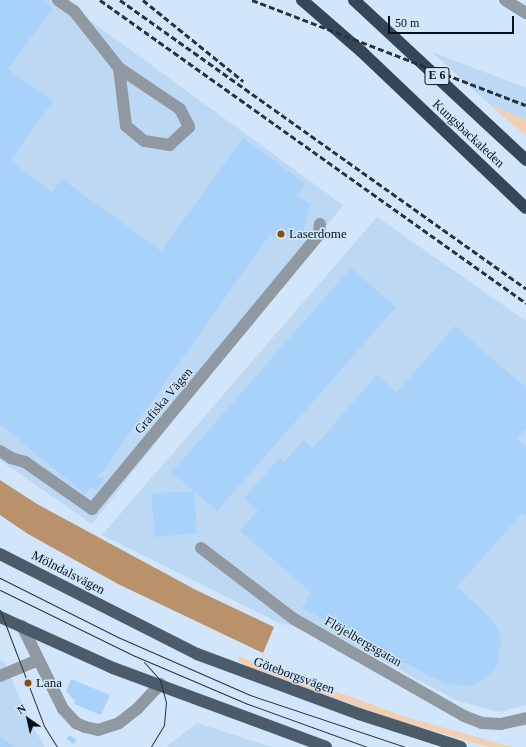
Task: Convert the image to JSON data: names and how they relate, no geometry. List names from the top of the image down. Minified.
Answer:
{"streets":{"highway":["E 6","Kungsbackaleden"],"main road":["Mölndalsvägen","Göteborgsvägen"],"street":["Grafiska Vägen","Flöjelbergsgatan"]},"crossings":[["Mölndalsvägen","Göteborgsvägen"]],"places":["Laserdome","Lana"],"scale_bar":"50 m","north":"top left"}
